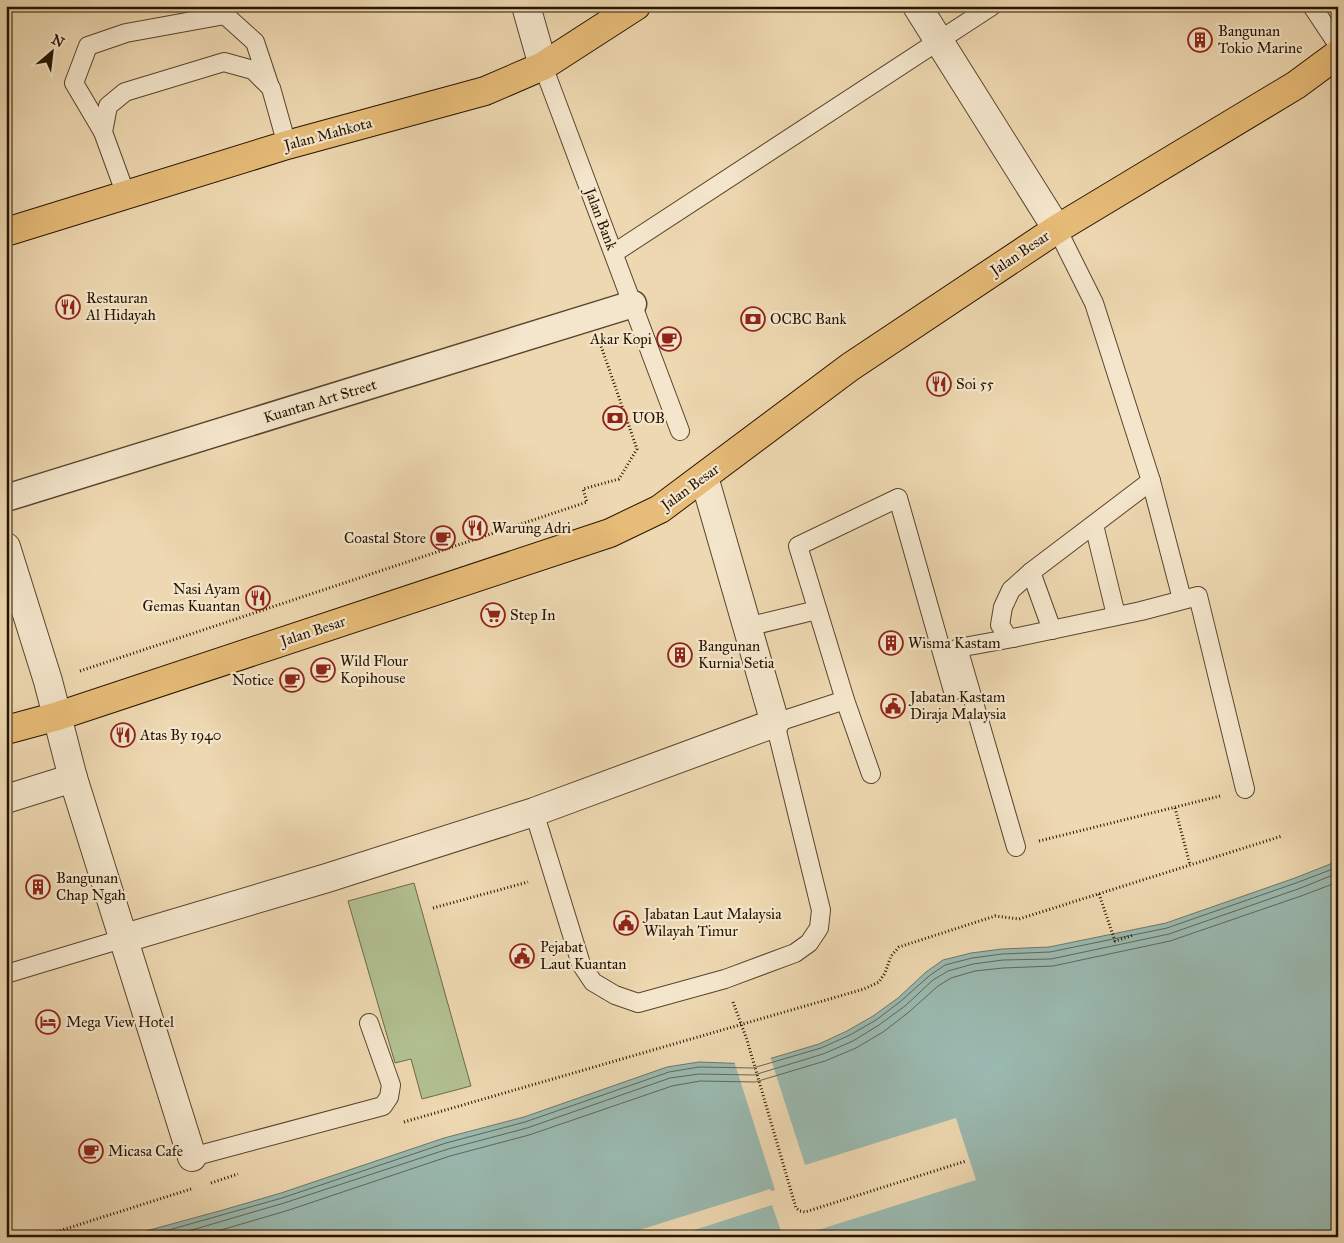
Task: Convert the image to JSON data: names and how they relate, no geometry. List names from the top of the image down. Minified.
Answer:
{"streets":{"highway":["Jalan Mahkota","Jalan Besar"],"street":["Jalan Bank","Kuantan Art Street"]},"crossings":[["Jalan Mahkota","Jalan Bank"],["Jalan Bank","Kuantan Art Street"]],"places":{"building":["Bangunan Tokio Marine","Wisma Kastam","Bangunan Kurnia Setia","Bangunan Chap Ngah"],"restaurant":["Restauran Al Hidayah","Soi 55","Warung Adri","Nasi Ayam Gemas Kuantan","Atas By 1940"],"bank":["OCBC Bank","UOB"],"cafe":["Akar Kopi","Coastal Store","Wild Flour Kopihouse","Notice","Micasa Cafe"],"supermarket":["Step In"],"public building":["Jabatan Kastam Diraja Malaysia","Jabatan Laut Malaysia Wilayah Timur","Pejabat Laut Kuantan"],"hotel":["Mega View Hotel"]},"north":"top right"}
